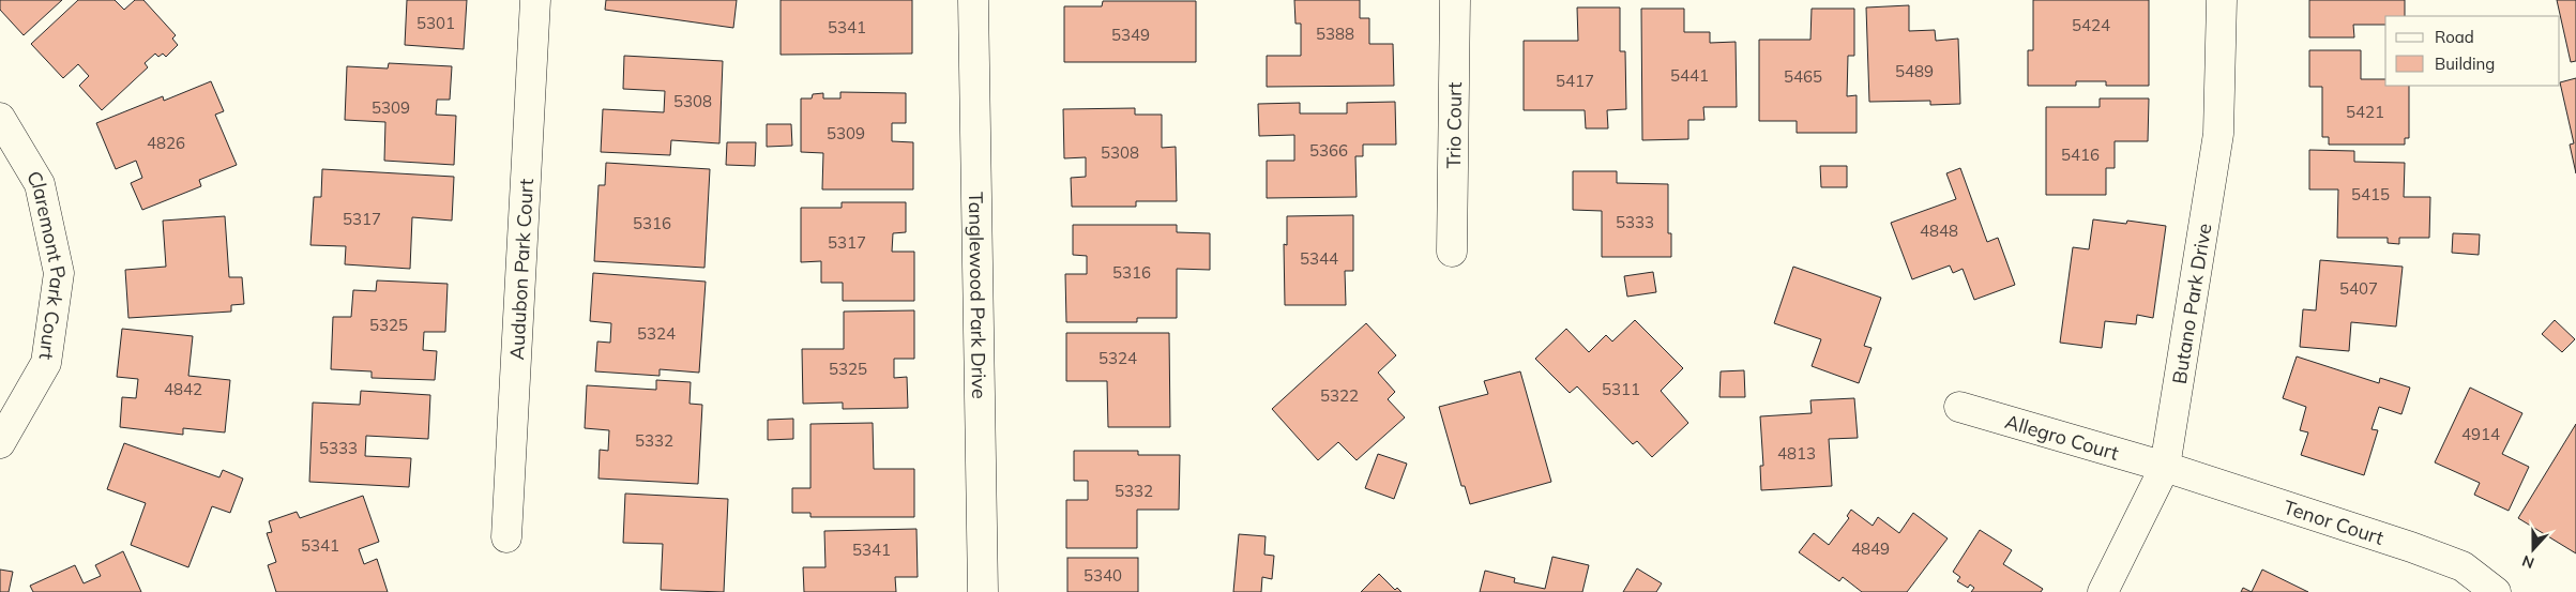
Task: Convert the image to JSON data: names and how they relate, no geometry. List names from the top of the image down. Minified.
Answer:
{"streets":{"street":["Trio Court","Claremont Park Court","Audubon Park Court","Tanglewood Park Drive","Butano Park Drive","Allegro Court","Tenor Court"]},"crossings":[["Butano Park Drive","Allegro Court"],["Butano Park Drive","Tenor Court"],["Allegro Court","Tenor Court"]],"house_numbers":["5301","5424","5341","5388","5349","5489","5441","5465","5417","5308","5309","5421","5309","4826","5366","5308","5416","5415","5317","5333","5316","4848","5317","5344","5316","5407","5325","5324","5324","5325","4842","5311","5322","4914","5332","5333","4813","5332","5341","4849","5341","5340"],"legend":["Road","Building"],"north":"bottom"}
